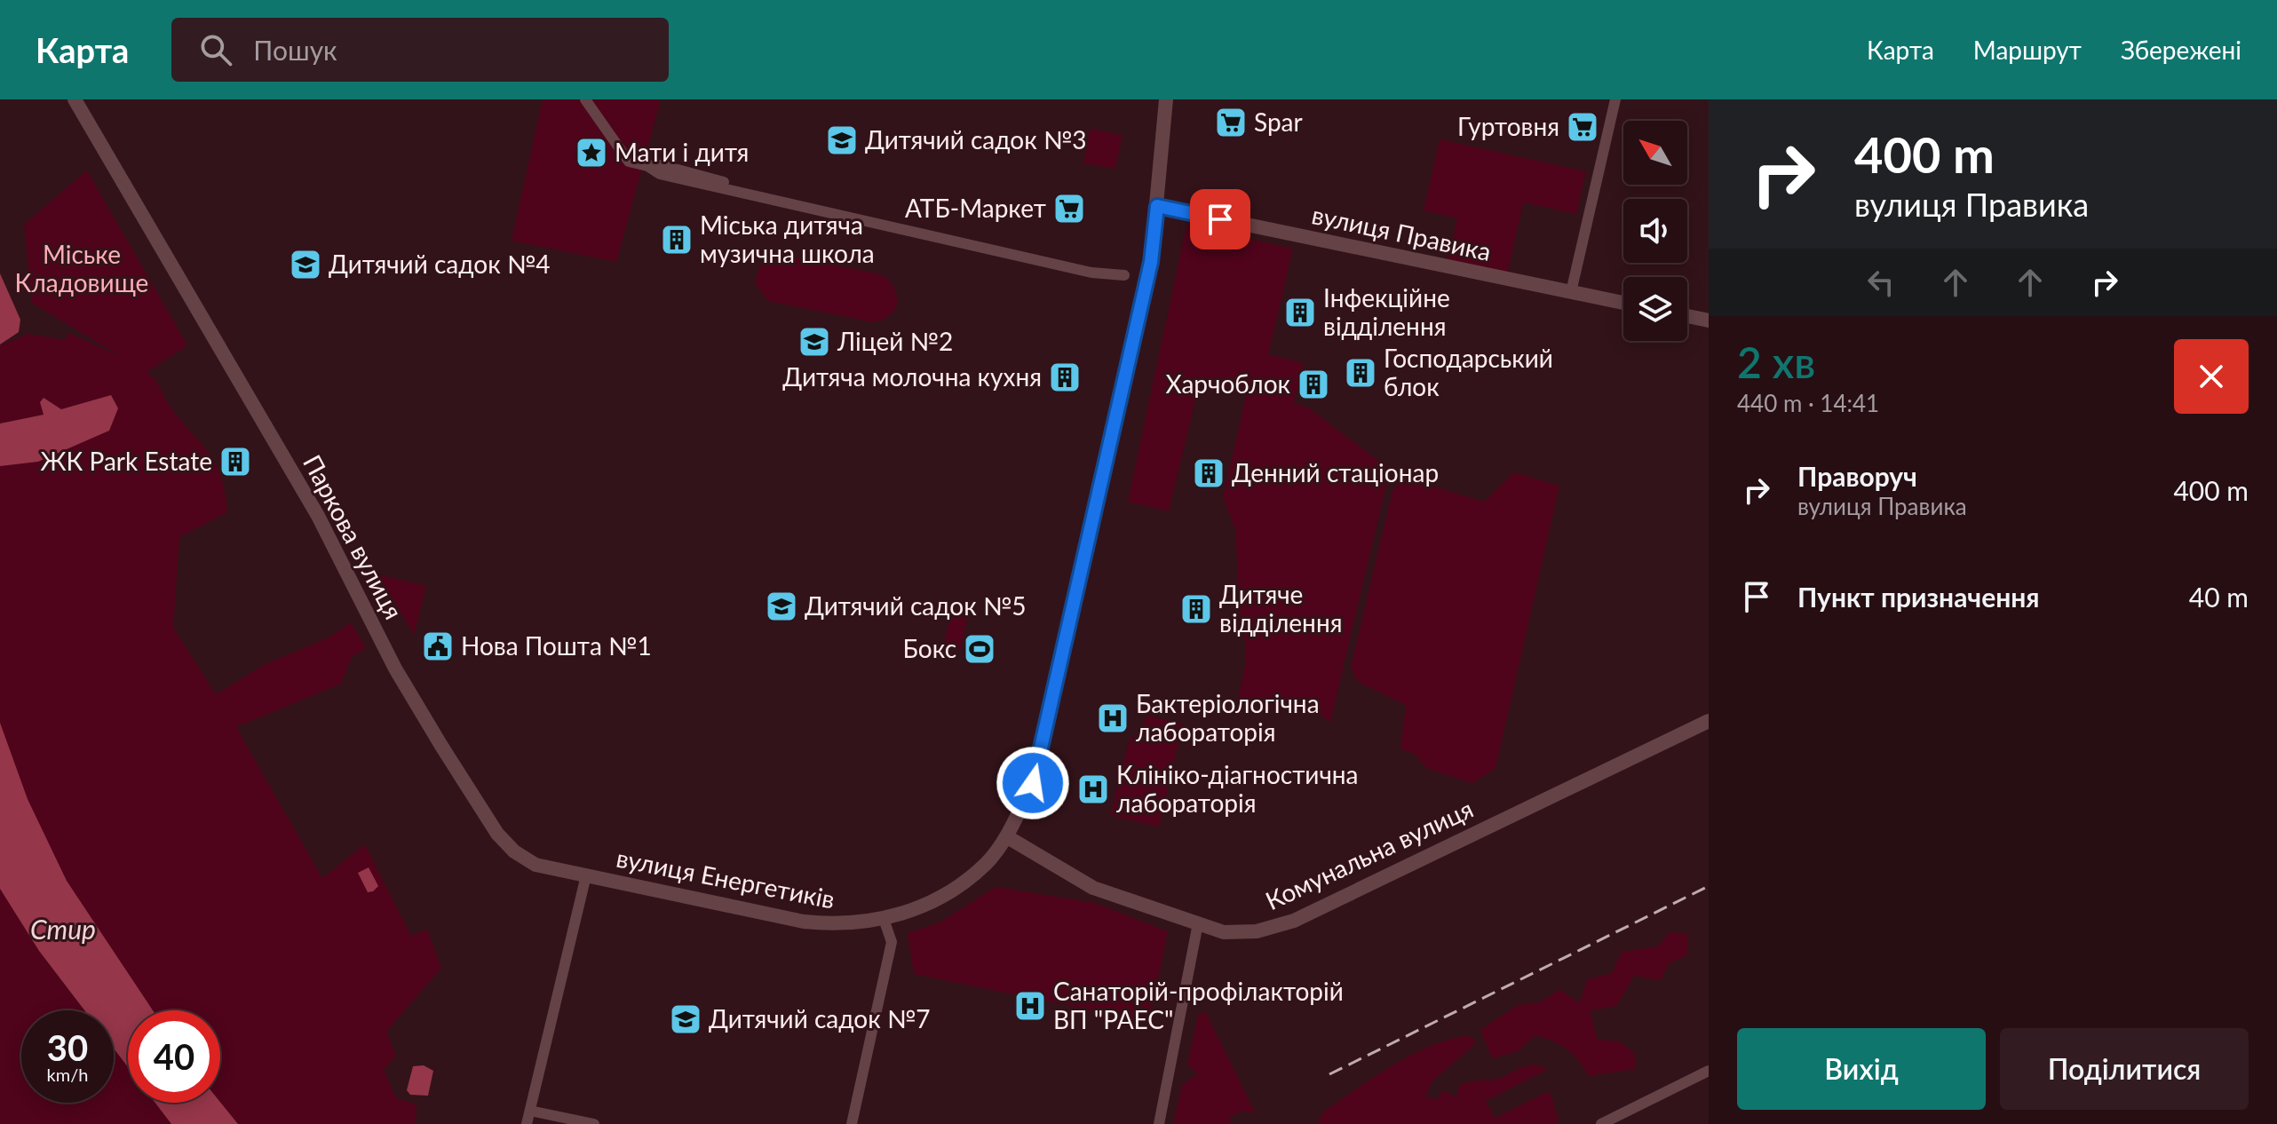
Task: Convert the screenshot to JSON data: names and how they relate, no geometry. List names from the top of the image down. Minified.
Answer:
{"streets":{"street":["вулиця Правика","Паркова вулиця","Комунальна вулиця","вулиця Енергетиків"]},"crossings":[["вулиця Правика","вулиця Енергетиків"],["Паркова вулиця","вулиця Енергетиків"],["Комунальна вулиця","вулиця Енергетиків"]],"water":["Стир"],"parks":["Міське Кладовище"],"places":{"supermarket":["Spar","Гуртовня","АТБ-Маркет"],"school or university":["Дитячий садок №3","Дитячий садок №4","Ліцей №2","Дитячий садок №5","Дитячий садок №7"],"place":["Мати і дитя"],"building":["Міська дитяча музична школа","Інфекційне відділення","Господарський блок","Дитяча молочна кухня","Харчоблок","ЖК Park Estate","Денний стаціонар","Дитяче відділення"],"public building":["Нова Пошта №1"],"sports":["Бокс"],"hospital":["Бактеріологічна лабораторія","Клініко-діагностична лабораторія","Санаторій-профілакторій ВП \"РАЕС\""]},"north":"top left","page":{"header":"Карта","search":"Пошук","nav":["Карта","Маршрут","Збережені"],"turn":["400 m","вулиця Правика"],"heading":["2 хв","440 m · 14:41"],"list":[{"name":"Праворуч","note":"вулиця Правика","value":"400 m"},{"name":"Пункт призначення","value":"40 m"}],"speed":"30 km/h","limit":"40","buttons":["Вихід","Поділитися"]}}
